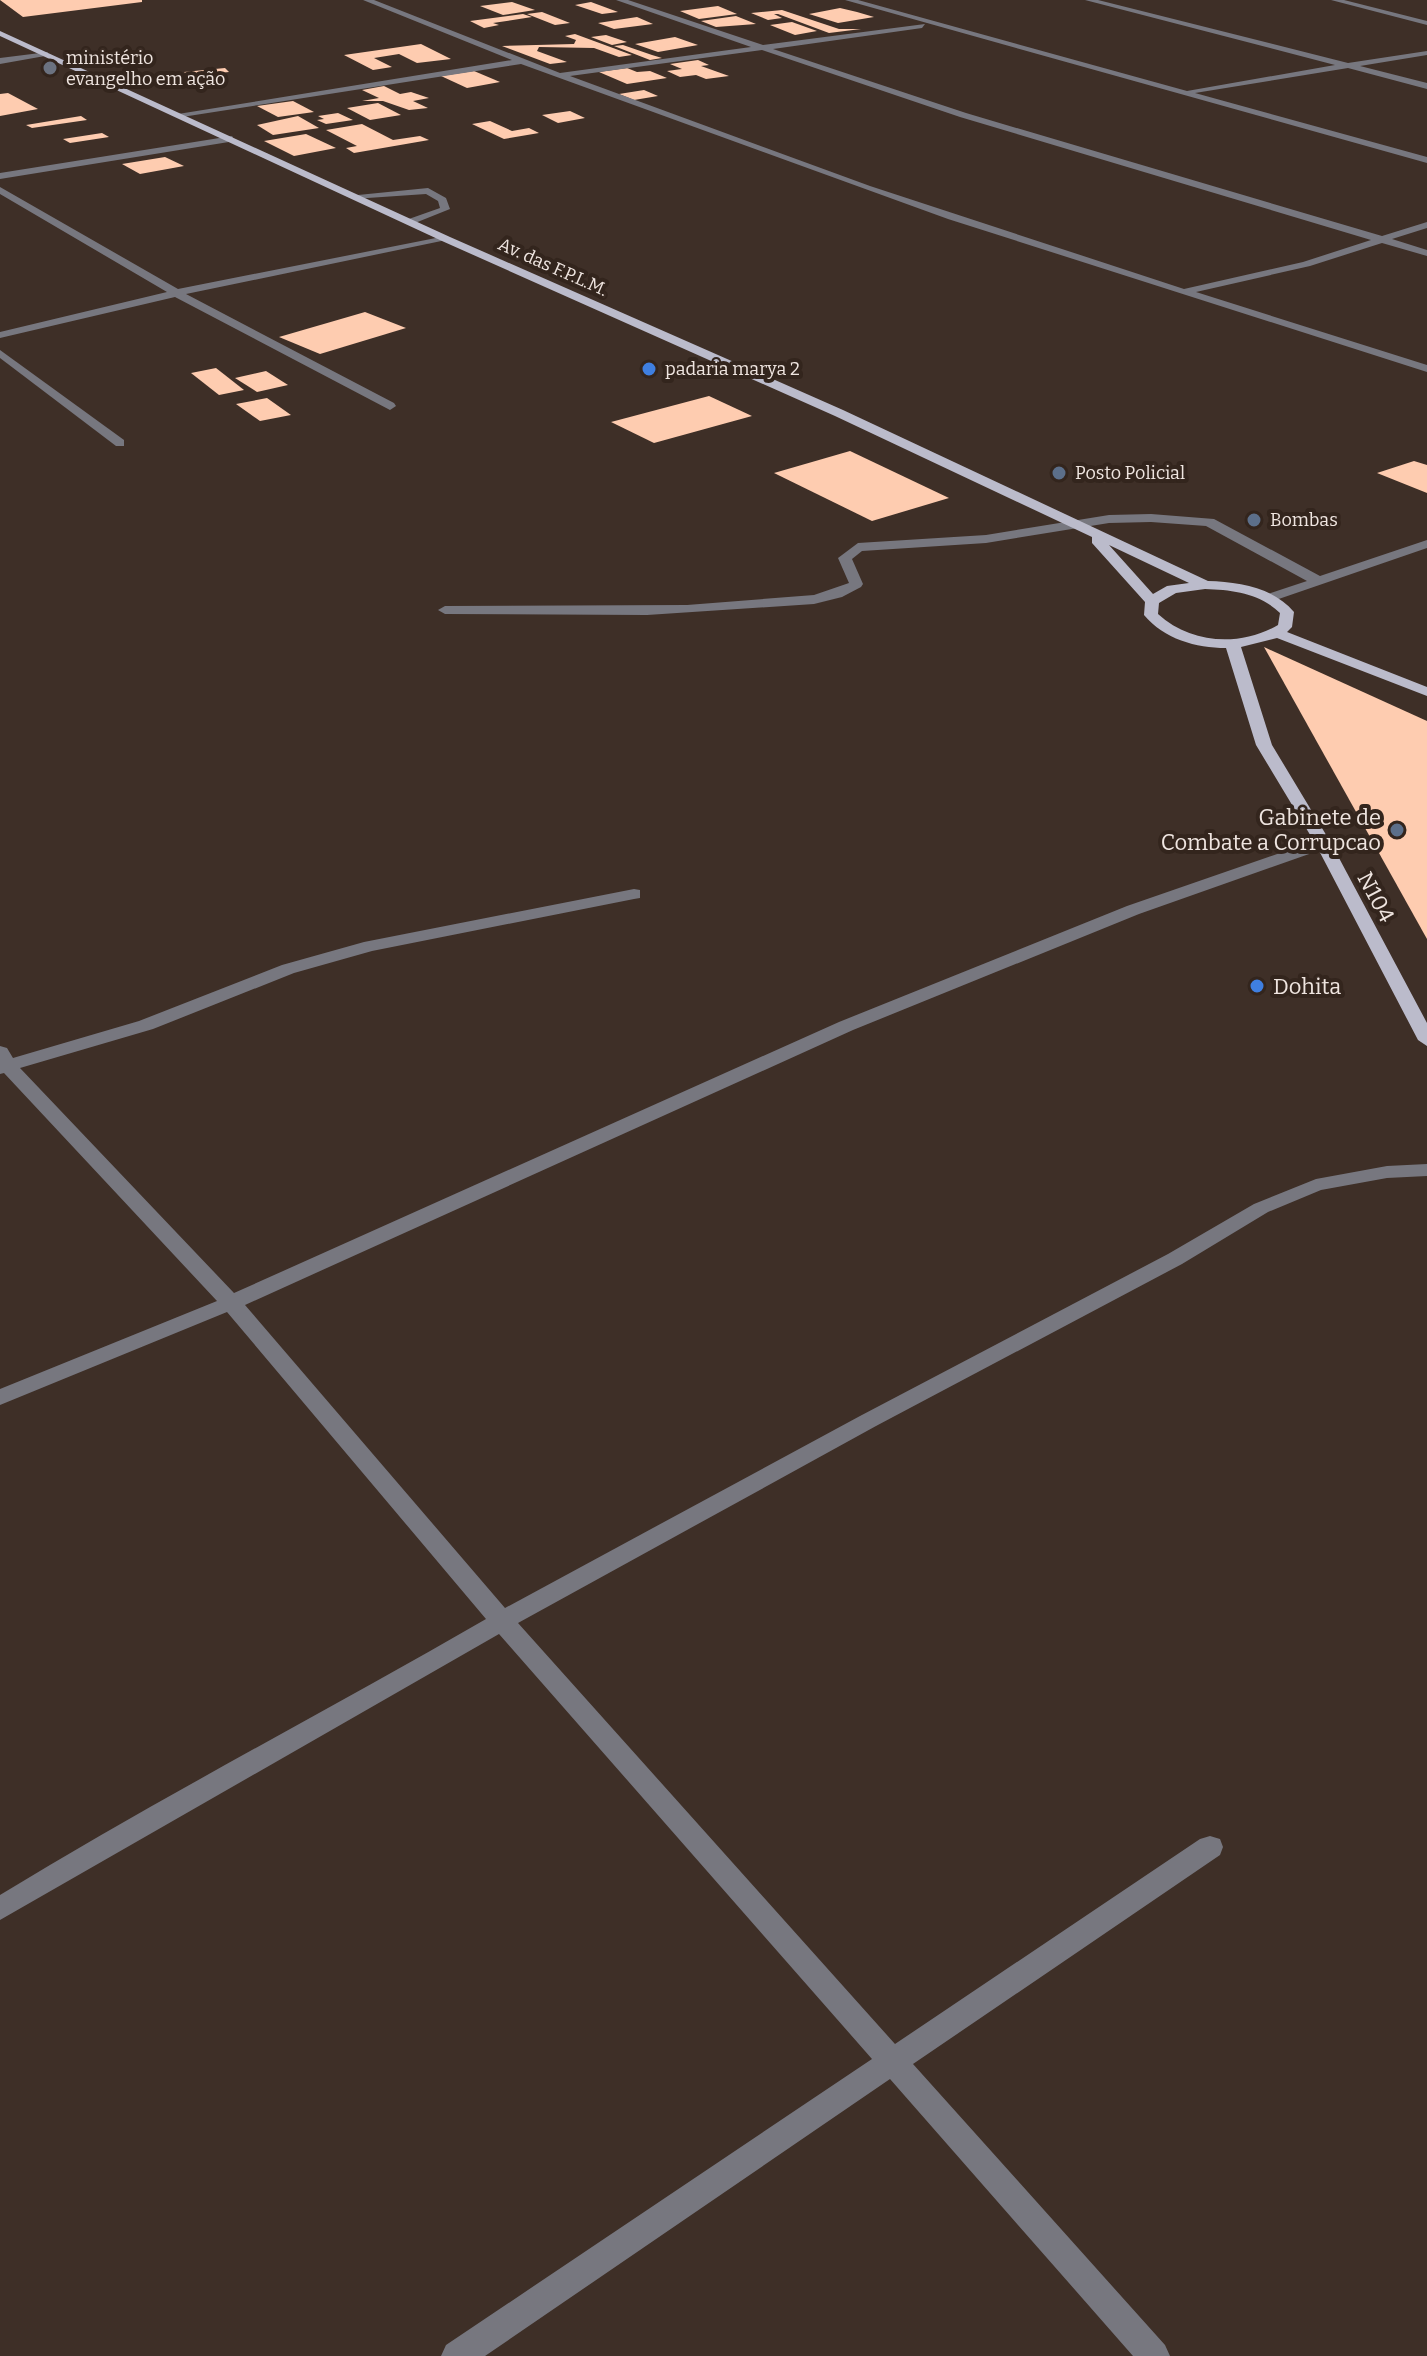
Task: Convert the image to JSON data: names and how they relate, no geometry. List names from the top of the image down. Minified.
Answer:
{"streets":{"main road":["Av. das F.P.L.M.","N104"]},"places":["ministério evangelho em ação","padaria marya 2","Posto Policial","Bombas","Gabinete de Combate a Corrupcao","Dohita"]}
